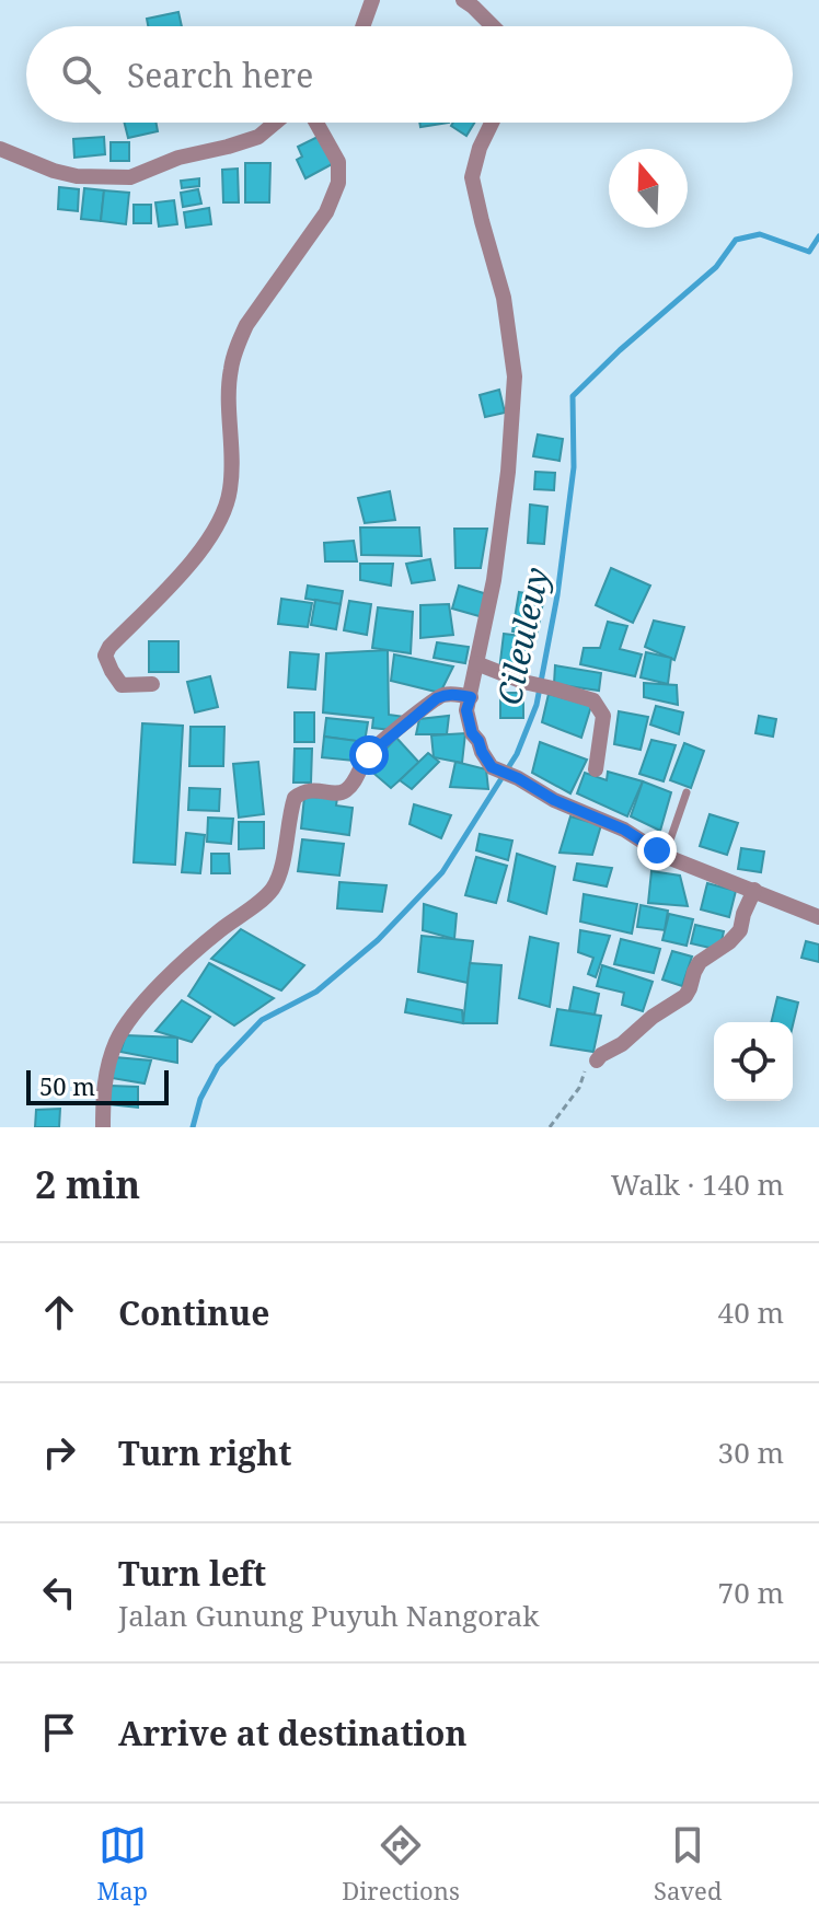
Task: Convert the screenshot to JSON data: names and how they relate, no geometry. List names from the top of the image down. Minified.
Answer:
{"water":["Cileuleuy"],"scale_bar":"50 m","north":"top","page":{"search":"Search here","scale":"50 m","heading":["2 min","Walk · 140 m"],"list":[["Continue","40 m"],["Turn right","30 m"],["Turn left","Jalan Gunung Puyuh Nangorak","70 m"],"Arrive at destination"],"nav":["Map","Directions","Saved"]}}
